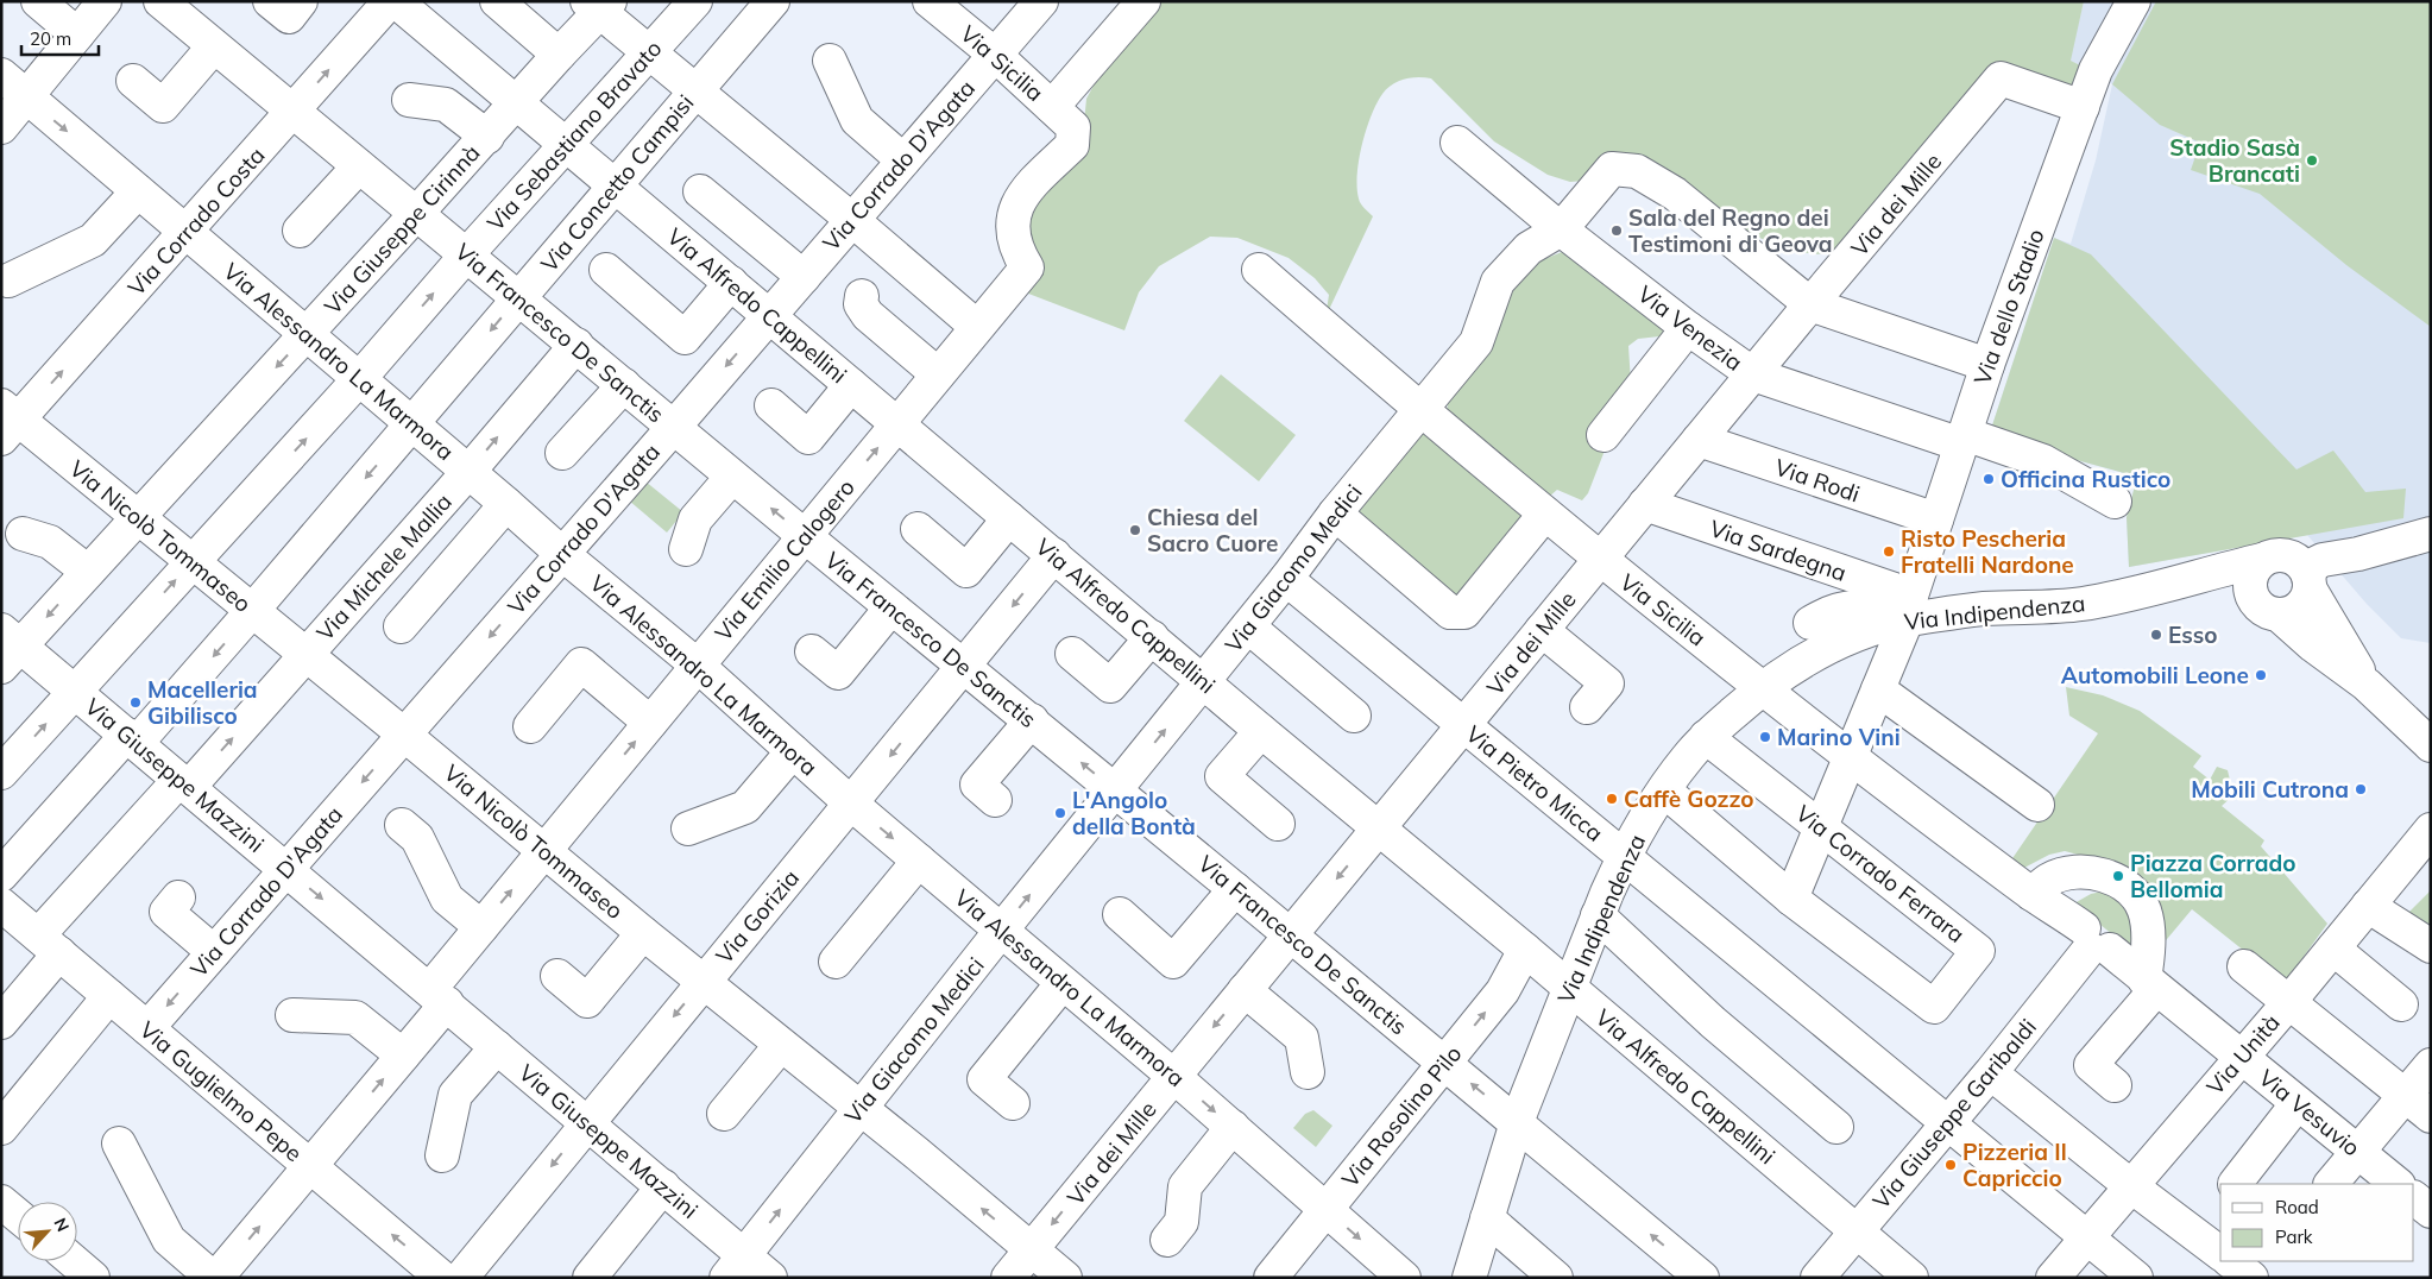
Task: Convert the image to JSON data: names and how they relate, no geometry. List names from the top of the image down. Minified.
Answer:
{"streets":{"street":["Via Sicilia","Via Sebastiano Bravato","Via Corrado D'Agata","Via Concetto Campisi","Via dei Mille","Via Corrado Costa","Via Giuseppe Cirinnà","Via Alfredo Cappellini","Via dello Stadio","Via Venezia","Via Francesco De Sanctis","Via Alessandro La Marmora","Via Rodi","Via Nicolò Tommaseo","Via Sardegna","Via Emilio Calogero","Via Michele Mallia","Via Giacomo Medici","Via Indipendenza","Via Giuseppe Mazzini","Via Pietro Micca","Via Corrado Ferrara","Via Gorizia","Via Unità","Via Guglielmo Pepe","Via Vesuvio","Via Giuseppe Garibaldi","Via Rosolino Pilo"]},"crossings":[["Via Sicilia","Via Corrado D'Agata"],["Via Sicilia","Via dei Mille"],["Via Sicilia","Via dello Stadio"],["Via Sicilia","Via Emilio Calogero"],["Via Sicilia","Via Giacomo Medici"],["Via Sicilia","Via Indipendenza"],["Via Sicilia","Via Vesuvio"],["Via Sicilia","Via Giuseppe Garibaldi"],["Via Sebastiano Bravato","Via Alfredo Cappellini"],["Via Sebastiano Bravato","Via Francesco De Sanctis"],["Via Sebastiano Bravato","Via Alessandro La Marmora"],["Via Sebastiano Bravato","Via Nicolò Tommaseo"],["Via Sebastiano Bravato","Via Giuseppe Mazzini"],["Via Corrado D'Agata","Via Alfredo Cappellini"],["Via Corrado D'Agata","Via Francesco De Sanctis"],["Via Corrado D'Agata","Via Alessandro La Marmora"],["Via Corrado D'Agata","Via Nicolò Tommaseo"],["Via Corrado D'Agata","Via Giuseppe Mazzini"],["Via Corrado D'Agata","Via Guglielmo Pepe"],["Via Concetto Campisi","Via Alfredo Cappellini"],["Via Concetto Campisi","Via Francesco De Sanctis"],["Via Concetto Campisi","Via Alessandro La Marmora"],["Via Concetto Campisi","Via Nicolò Tommaseo"],["Via Concetto Campisi","Via Giuseppe Mazzini"],["Via dei Mille","Via Alfredo Cappellini"],["Via dei Mille","Via dello Stadio"],["Via dei Mille","Via Venezia"],["Via dei Mille","Via Francesco De Sanctis"],["Via dei Mille","Via Alessandro La Marmora"],["Via dei Mille","Via Rodi"],["Via dei Mille","Via Nicolò Tommaseo"],["Via dei Mille","Via Sardegna"],["Via dei Mille","Via Giacomo Medici"],["Via dei Mille","Via Pietro Micca"],["Via Corrado Costa","Via Francesco De Sanctis"],["Via Corrado Costa","Via Alessandro La Marmora"],["Via Corrado Costa","Via Nicolò Tommaseo"],["Via Giuseppe Cirinnà","Via Alfredo Cappellini"],["Via Giuseppe Cirinnà","Via Francesco De Sanctis"],["Via Giuseppe Cirinnà","Via Alessandro La Marmora"],["Via Giuseppe Cirinnà","Via Nicolò Tommaseo"],["Via Giuseppe Cirinnà","Via Giuseppe Mazzini"],["Via Alfredo Cappellini","Via Emilio Calogero"],["Via Alfredo Cappellini","Via Giacomo Medici"],["Via Alfredo Cappellini","Via Indipendenza"],["Via Alfredo Cappellini","Via Gorizia"],["Via Alfredo Cappellini","Via Giuseppe Garibaldi"],["Via Alfredo Cappellini","Via Rosolino Pilo"],["Via dello Stadio","Via Venezia"],["Via dello Stadio","Via Rodi"],["Via dello Stadio","Via Sardegna"],["Via dello Stadio","Via Indipendenza"],["Via dello Stadio","Via Corrado Ferrara"],["Via Venezia","Via Giacomo Medici"],["Via Francesco De Sanctis","Via Emilio Calogero"],["Via Francesco De Sanctis","Via Michele Mallia"],["Via Francesco De Sanctis","Via Giacomo Medici"],["Via Francesco De Sanctis","Via Indipendenza"],["Via Francesco De Sanctis","Via Gorizia"],["Via Francesco De Sanctis","Via Rosolino Pilo"],["Via Alessandro La Marmora","Via Emilio Calogero"],["Via Alessandro La Marmora","Via Michele Mallia"],["Via Alessandro La Marmora","Via Giacomo Medici"],["Via Alessandro La Marmora","Via Gorizia"],["Via Alessandro La Marmora","Via Rosolino Pilo"],["Via Nicolò Tommaseo","Via Emilio Calogero"],["Via Nicolò Tommaseo","Via Michele Mallia"],["Via Nicolò Tommaseo","Via Giacomo Medici"],["Via Nicolò Tommaseo","Via Gorizia"],["Via Sardegna","Via Indipendenza"],["Via Emilio Calogero","Via Giuseppe Mazzini"],["Via Emilio Calogero","Via Guglielmo Pepe"],["Via Michele Mallia","Via Giuseppe Mazzini"],["Via Michele Mallia","Via Guglielmo Pepe"],["Via Giacomo Medici","Via Giuseppe Mazzini"],["Via Giacomo Medici","Via Pietro Micca"],["Via Indipendenza","Via Pietro Micca"],["Via Indipendenza","Via Corrado Ferrara"],["Via Giuseppe Mazzini","Via Gorizia"],["Via Pietro Micca","Via Unità"],["Via Pietro Micca","Via Giuseppe Garibaldi"],["Via Unità","Via Vesuvio"],["Via Vesuvio","Via Giuseppe Garibaldi"]],"places":["Stadio Sasà Brancati","Sala del Regno dei Testimoni di Geova","Officina Rustico","Chiesa del Sacro Cuore","Risto Pescheria Fratelli Nardone","Esso","Automobili Leone","Macelleria Gibilisco","Marino Vini","Mobili Cutrona","Caffè Gozzo","L'Angolo della Bontà","Piazza Corrado Bellomia","Pizzeria Il Capriccio"],"legend":["Road","Park"],"scale_bar":"20 m","north":"top right"}
